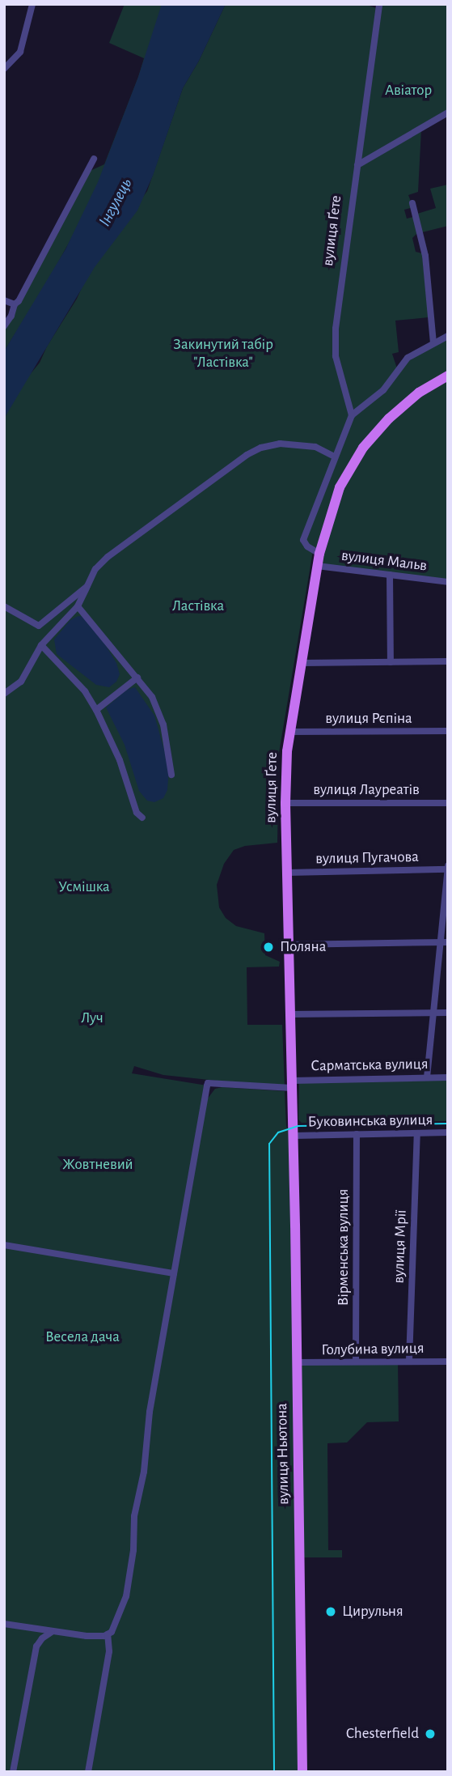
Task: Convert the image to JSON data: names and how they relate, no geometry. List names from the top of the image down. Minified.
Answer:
{"streets":{"main road":["вулиця Ґете","вулиця Ньютона"],"street":["вулиця Мальв","вулиця Рєпіна","вулиця Лауреатів","вулиця Пугачова","Сарматська вулиця","Буковинська вулиця","вулиця Мрії","Вірменська вулиця","Голубина вулиця"]},"crossings":[["вулиця Ґете","вулиця Мальв"],["вулиця Ґете","вулиця Рєпіна"],["вулиця Ґете","вулиця Лауреатів"],["вулиця Ґете","вулиця Пугачова"],["вулиця Ґете","Сарматська вулиця"],["вулиця Ґете","Буковинська вулиця"],["вулиця Ґете","вулиця Ньютона"],["Буковинська вулиця","вулиця Мрії"],["Буковинська вулиця","Вірменська вулиця"],["Буковинська вулиця","вулиця Ньютона"],["вулиця Мрії","Голубина вулиця"],["Вірменська вулиця","Голубина вулиця"],["Голубина вулиця","вулиця Ньютона"]],"water":["Інгулець"],"parks":["Авіатор","Закинутий табір \"Ластівка\"","Ластівка","Усмішка","Луч","Жовтневий","Весела дача"],"places":["Поляна","Цирульня","Chesterfield"]}
